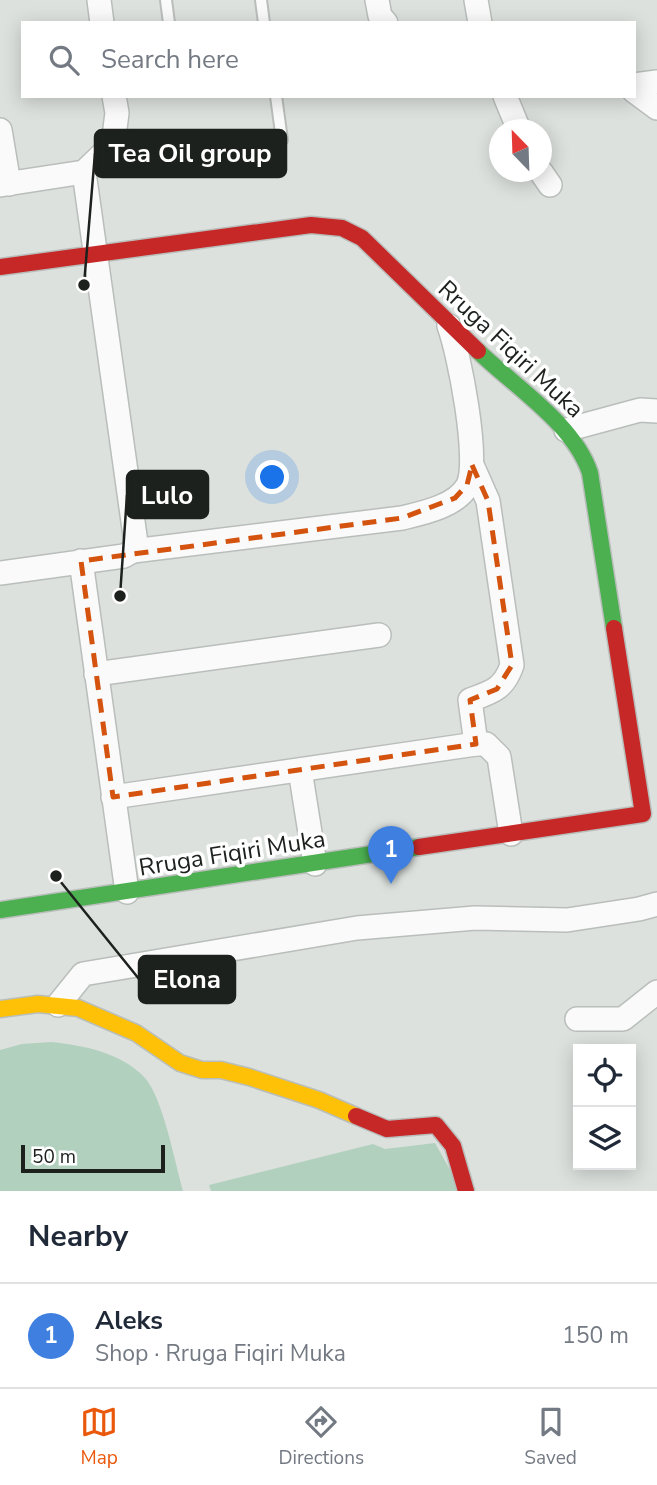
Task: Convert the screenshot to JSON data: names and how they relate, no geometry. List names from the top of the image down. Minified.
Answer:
{"streets":{"street":["Rruga Fiqiri Muka"]},"places":["Tea Oil group","Lulo","Elona"],"scale_bar":"50 m","north":"top left","page":{"search":"Search here","pins":"1","scale":"50 m","heading":"Nearby","list":[{"mark":"1","name":"Aleks","note":"Shop · Rruga Fiqiri Muka","value":"150 m"}],"nav":["Map","Directions","Saved"]}}
